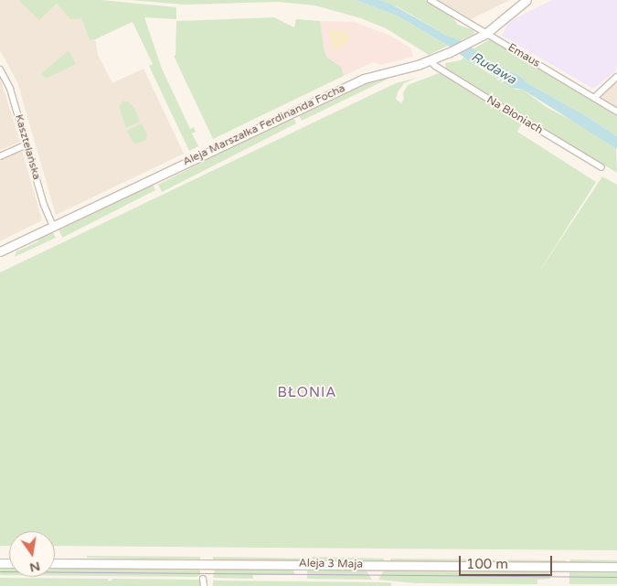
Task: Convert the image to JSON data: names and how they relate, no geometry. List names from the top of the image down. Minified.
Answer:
{"streets":{"street":["Emaus","Na Błoniach","Aleja Marszałka Ferdinanda Focha","Kasztelańska","Aleja 3 Maja"]},"crossings":[["Emaus","Aleja Marszałka Ferdinanda Focha"],["Na Błoniach","Aleja Marszałka Ferdinanda Focha"],["Aleja Marszałka Ferdinanda Focha","Kasztelańska"]],"districts":["BŁONIA"],"water":["Rudawa"],"scale_bar":"100 m","north":"bottom"}
